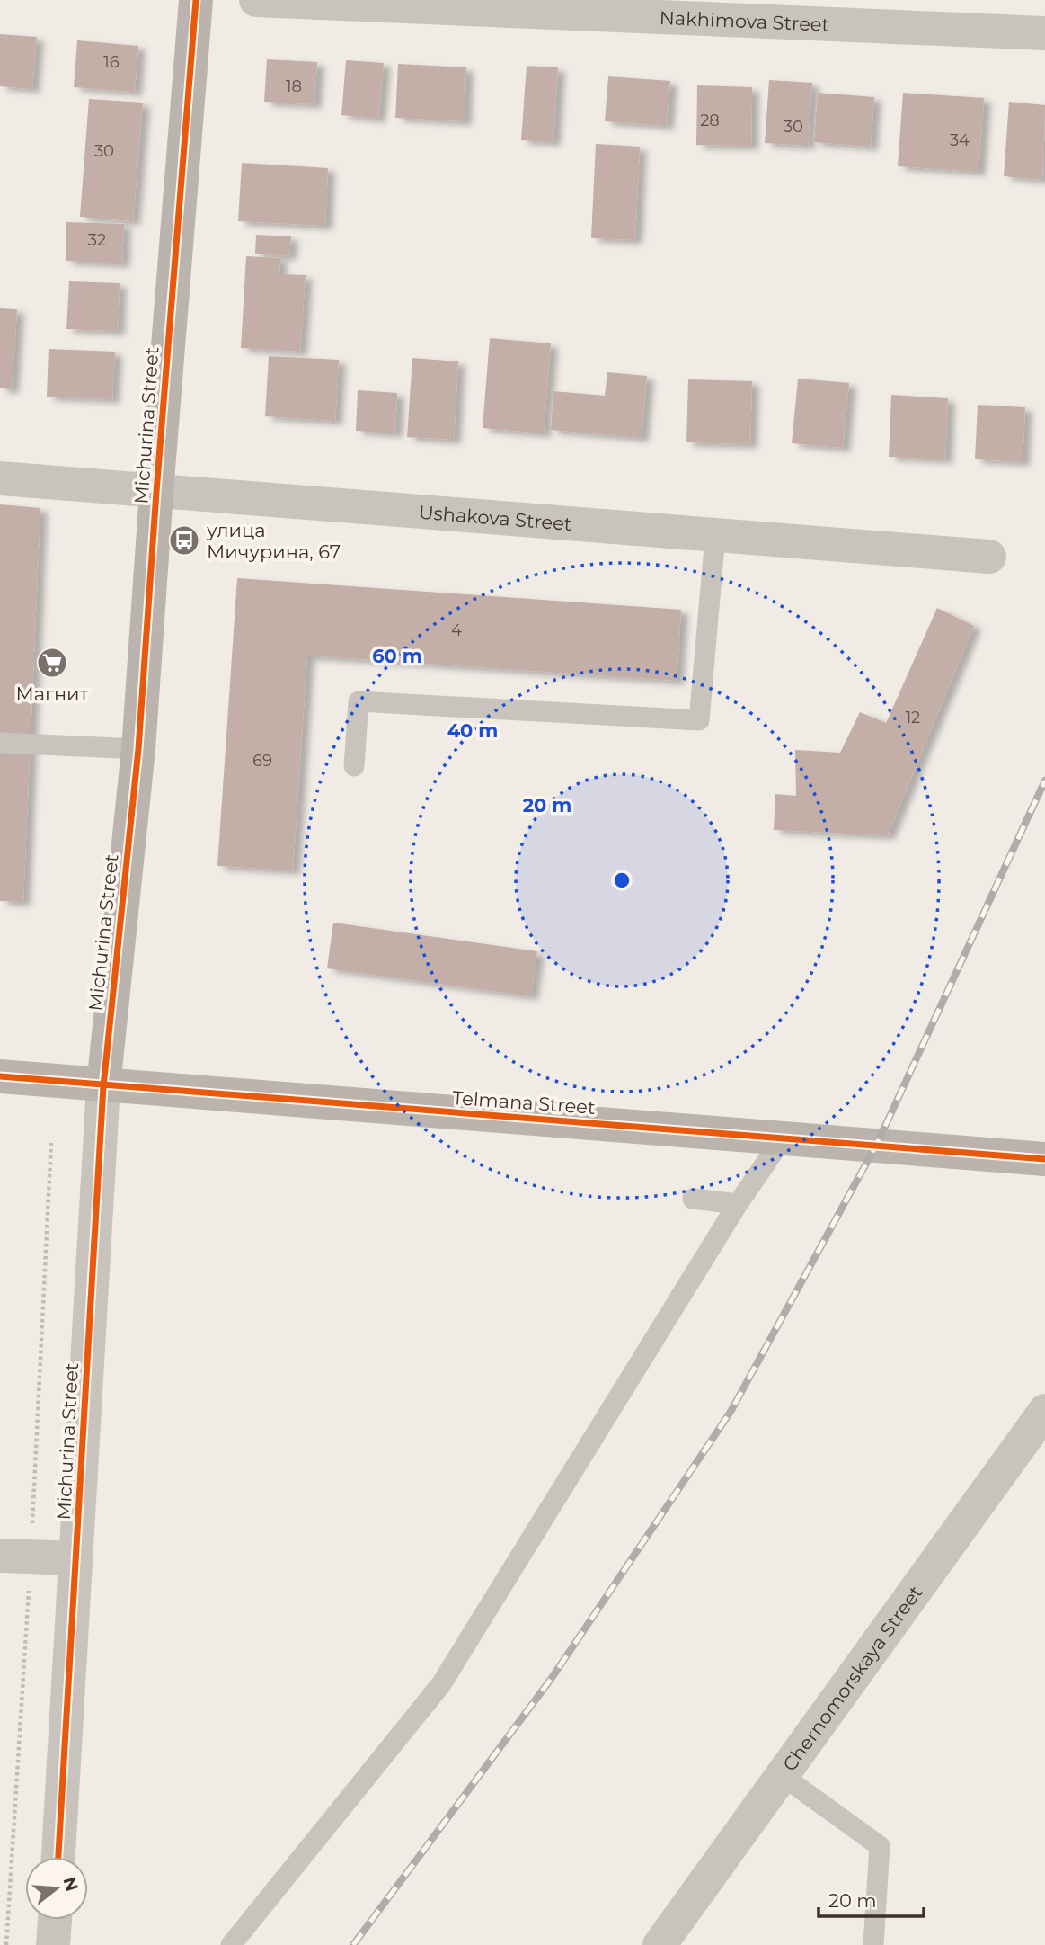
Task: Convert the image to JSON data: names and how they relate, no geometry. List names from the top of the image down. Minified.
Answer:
{"streets":{"street":["Nakhimova Street","Michurina Street","Ushakova Street","Telmana Street","Chernomorskaya Street"]},"crossings":[["Michurina Street","Ushakova Street"],["Michurina Street","Telmana Street"]],"places":{"bus stop":["улица Мичурина, 67"],"supermarket":["Магнит"]},"house_numbers":["16","18","28","30","34","30","32","4","12","69"],"scale_bar":"20 m","north":"right","rings":["60 m","40 m","20 m"]}
